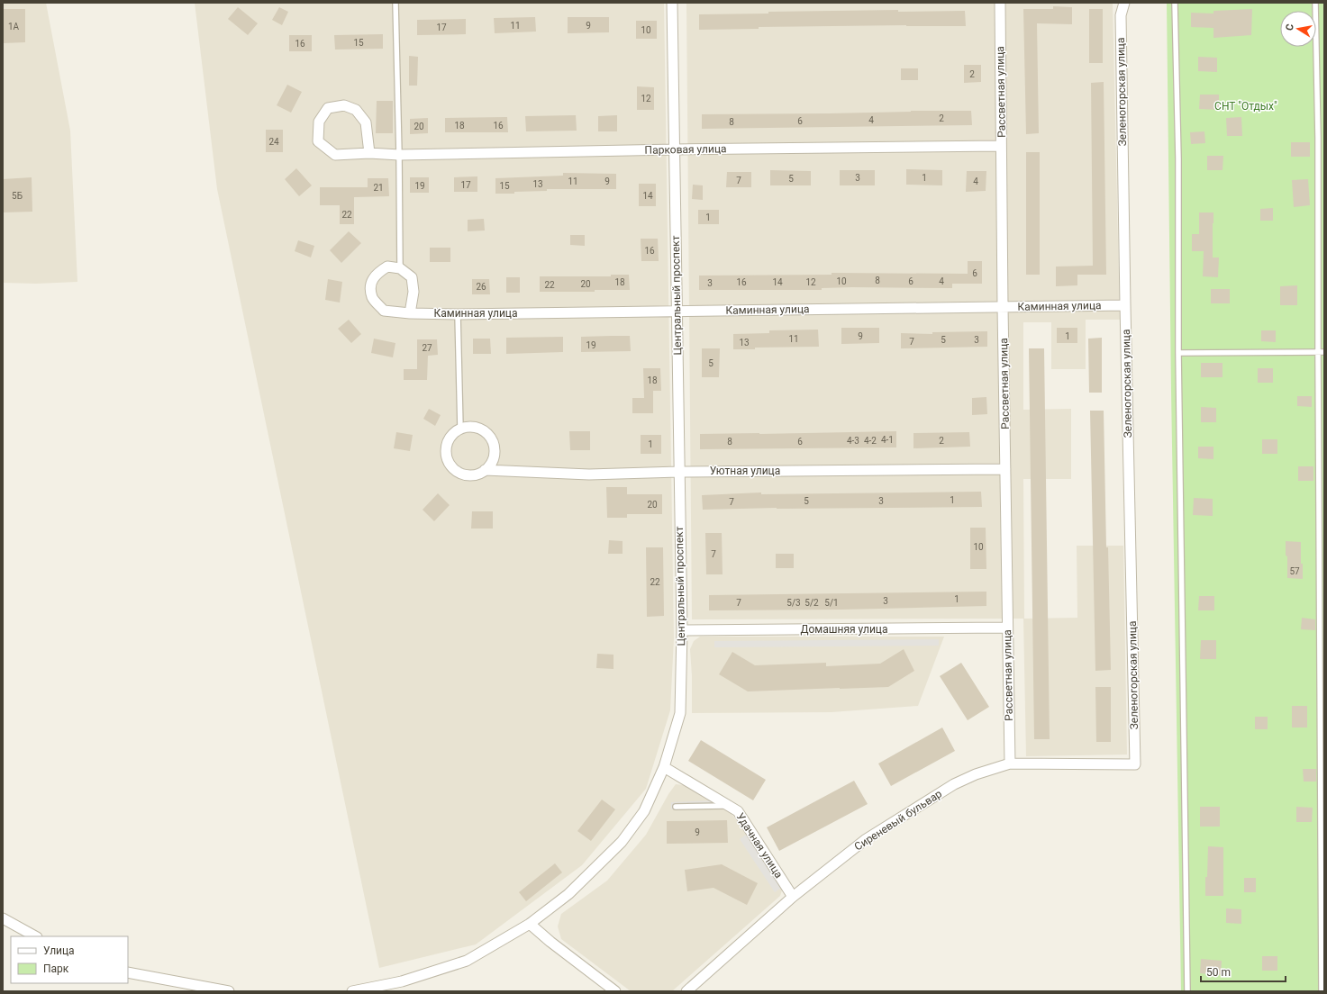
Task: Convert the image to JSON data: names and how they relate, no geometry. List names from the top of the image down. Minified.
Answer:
{"streets":{"street":["Рассветная улица","Зеленогорская улица","Парковая улица","Центральный проспект","Каминная улица","Уютная улица","Домашняя улица","Сиреневый бульвар","Удачная улица"]},"crossings":[["Рассветная улица","Парковая улица"],["Рассветная улица","Каминная улица"],["Рассветная улица","Уютная улица"],["Рассветная улица","Домашняя улица"],["Рассветная улица","Сиреневый бульвар"],["Зеленогорская улица","Каминная улица"],["Зеленогорская улица","Сиреневый бульвар"],["Парковая улица","Центральный проспект"],["Центральный проспект","Каминная улица"],["Центральный проспект","Уютная улица"],["Центральный проспект","Домашняя улица"],["Центральный проспект","Удачная улица"],["Сиреневый бульвар","Удачная улица"]],"parks":["СНТ \"Отдых\""],"house_numbers":["11","9","1А","17","10","15","16","2","12","2","4","6","8","18","16","20","24","3","1","5","7","11","9","4","13","17","19","15","21","5Б","14","22","1","16","6","8","10","6","4","18","16","14","12","3","20","22","26","9","1","11","5","3","7","13","19","27","5","18","4-1","4-3","4-2","2","8","6","1","1","5","3","7","20","10","7","57","22","1","3","7","5/3","5/2","5/1","9"],"legend":["Улица","Парк"],"scale_bar":"50 m","north":"left"}
